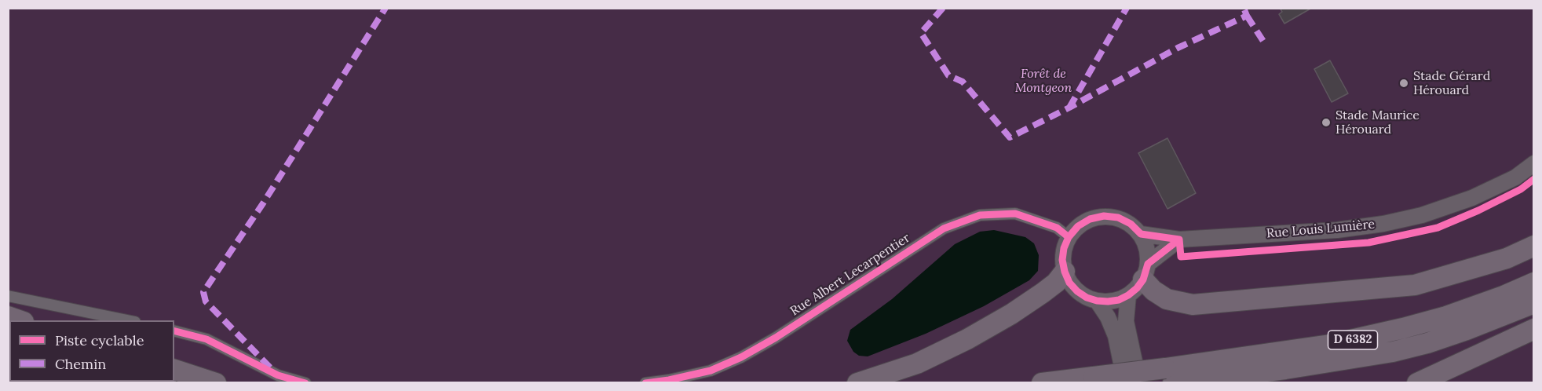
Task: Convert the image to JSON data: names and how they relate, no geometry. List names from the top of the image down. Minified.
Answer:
{"streets":{"highway":["D 6382"],"main road":["Rue Louis Lumière"],"street":["Rue Albert Lecarpentier"]},"crossings":[["Rue Louis Lumière","Rue Albert Lecarpentier"]],"parks":["Forêt de Montgeon"],"places":["Stade Gérard Hérouard","Stade Maurice Hérouard"],"legend":["Piste cyclable","Chemin"]}
